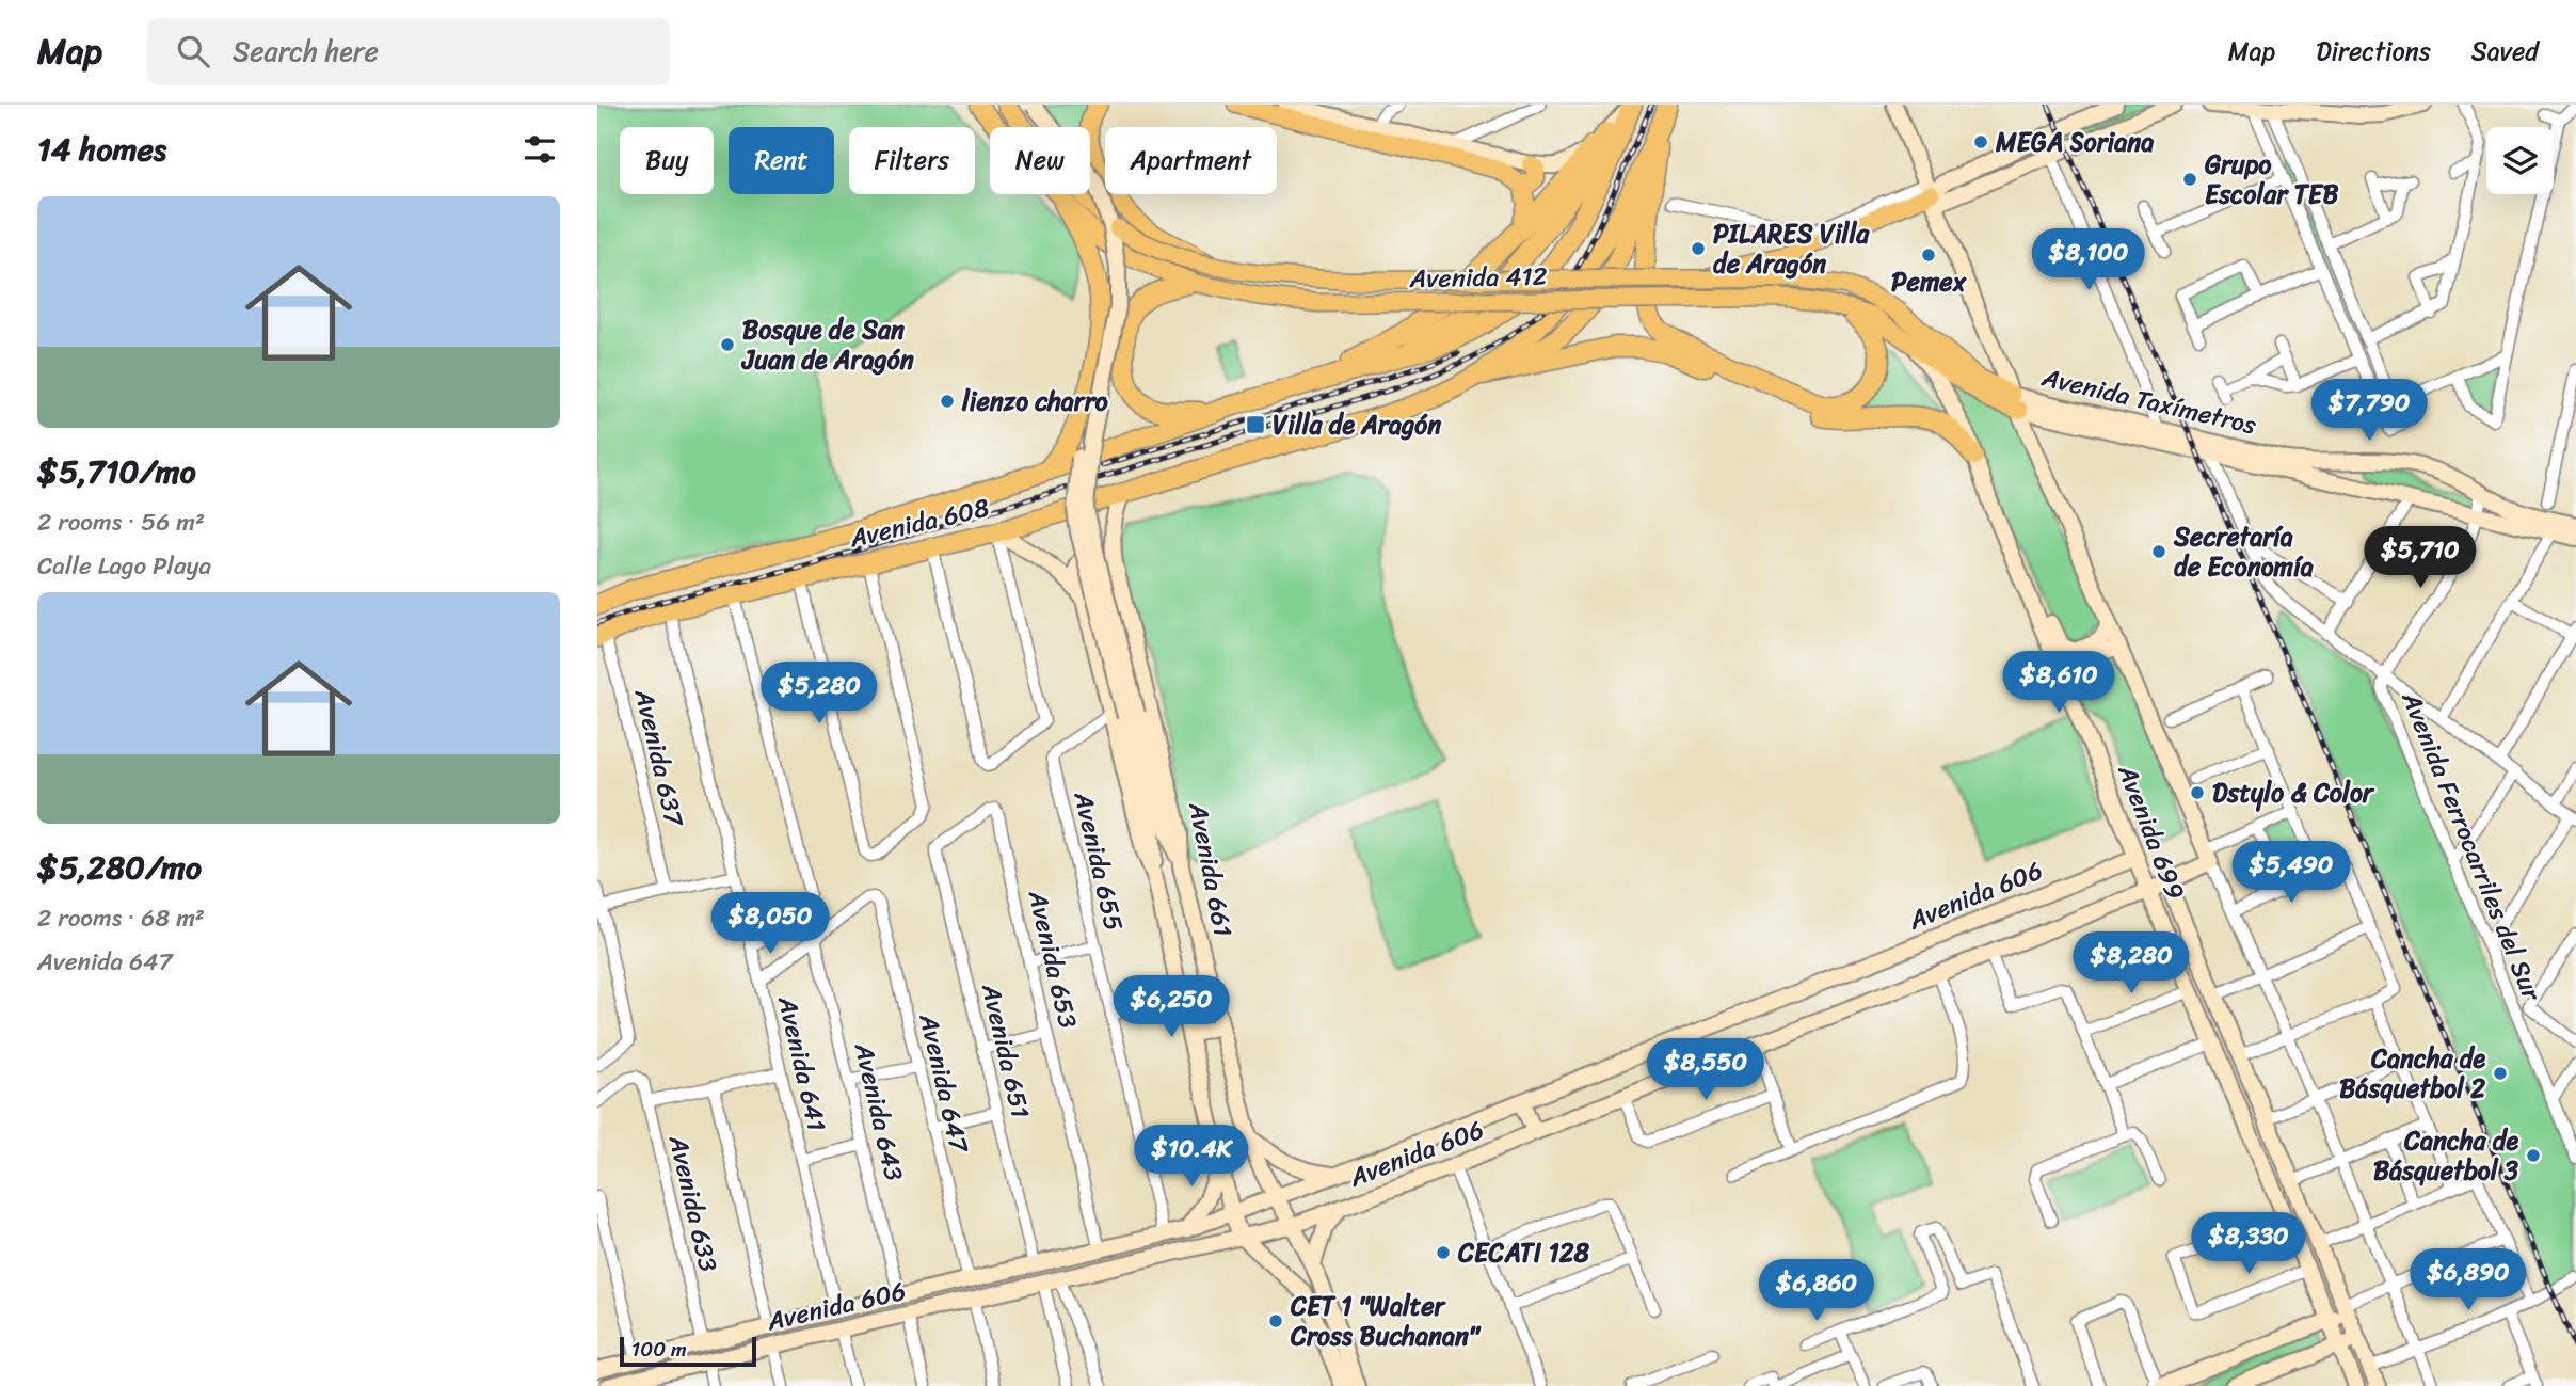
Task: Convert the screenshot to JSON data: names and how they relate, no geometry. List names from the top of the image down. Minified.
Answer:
{"streets":{"highway":["Avenida 608"],"main road":["Avenida 412"],"street":["Avenida Taxímetros","Avenida 637","Avenida 699","Avenida Ferrocarriles del Sur","Avenida 655","Avenida 661","Avenida 606","Avenida 653","Avenida 651","Avenida 641","Avenida 647","Avenida 643","Avenida 633"]},"crossings":[["Avenida 412","Avenida Taxímetros"],["Avenida 412","Avenida 699"],["Avenida 608","Avenida 637"],["Avenida 608","Avenida 661"],["Avenida 608","Avenida 641"],["Avenida 699","Avenida 606"],["Avenida 655","Avenida 606"],["Avenida 661","Avenida 606"],["Avenida 606","Avenida 653"],["Avenida 606","Avenida 651"],["Avenida 606","Avenida 641"],["Avenida 606","Avenida 647"],["Avenida 606","Avenida 643"],["Avenida 606","Avenida 633"],["Avenida 653","Avenida 651"],["Avenida 647","Avenida 643"]],"places":{"other":["MEGA Soriana","Grupo Escolar TEB","PILARES Villa de Aragón","Pemex","Bosque de San Juan de Aragón","lienzo charro","Secretaría de Economía","Dstylo & Color","Cancha de Básquetbol 2","Cancha de Básquetbol 3","CECATI 128","CET 1 \"Walter Cross Buchanan\""],"transit":["Villa de Aragón"]},"scale_bar":"100 m","page":{"header":"Map","search":"Search here","nav":["Map","Directions","Saved"],"heading":"14 homes","chip":["Buy","Rent","Filters","New","Apartment"],"list":[{"name":"$5,710/mo","note":"2 rooms · 56 m² · Calle Lago Playa"},{"name":"$5,280/mo","note":"2 rooms · 68 m² · Avenida 647"}],"price":["$8,100","$7,790","$5,710","$8,610","$5,280","$5,490","$8,050","$8,280","$6,250","$8,550","$10.4K","$8,330","$6,890","$6,860"],"scale":"100 m"}}
